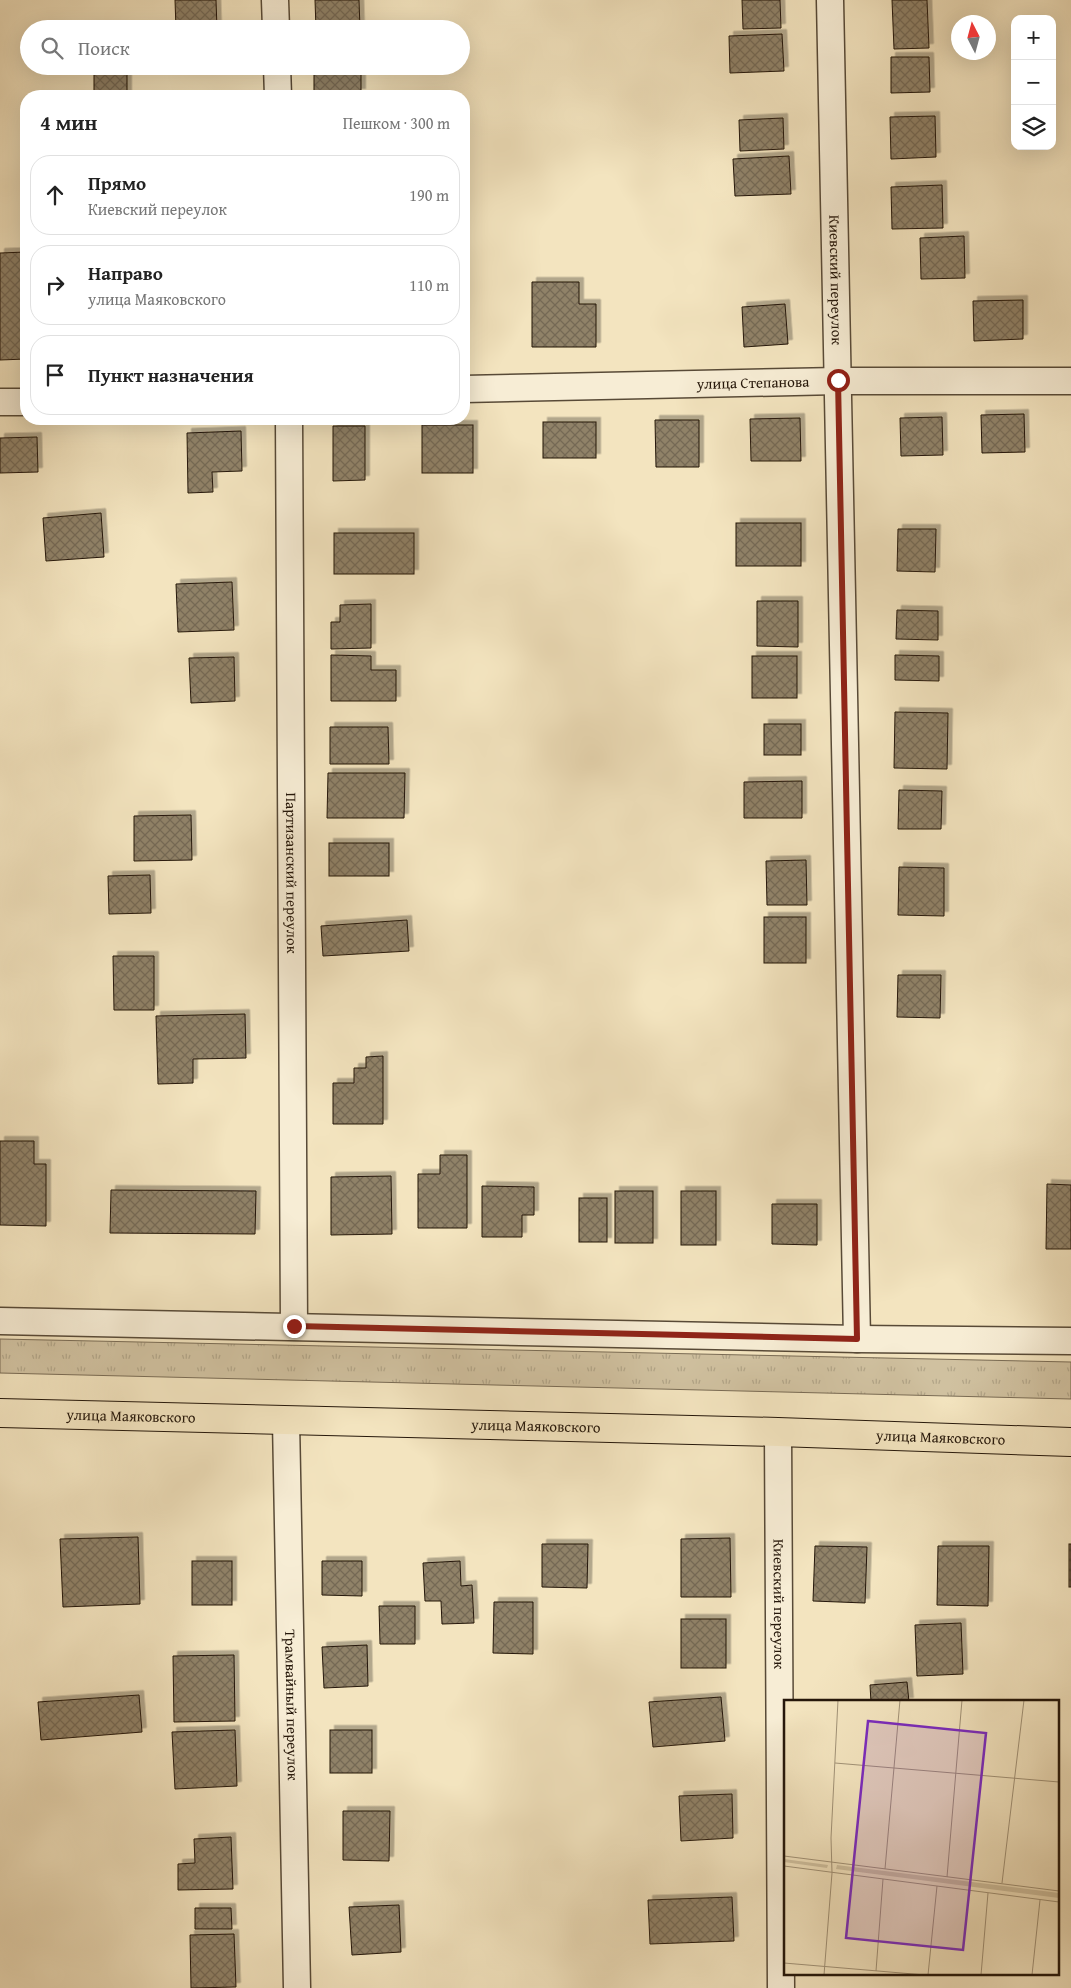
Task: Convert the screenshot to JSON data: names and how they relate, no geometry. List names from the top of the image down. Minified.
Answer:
{"streets":{"main road":["улица Маяковского"],"street":["Киевский переулок","улица Степанова","Партизанский переулок","Трамвайный переулок"]},"crossings":[["Киевский переулок","улица Степанова"],["Киевский переулок","улица Маяковского"],["улица Маяковского","Трамвайный переулок"]],"north":"top","page":{"map_buttons":["+","−"],"search":"Поиск","heading":["4 мин","Пешком · 300 m"],"list":[["Прямо","Киевский переулок","190 m"],["Направо","улица Маяковского","110 m"],"Пункт назначения"]}}
